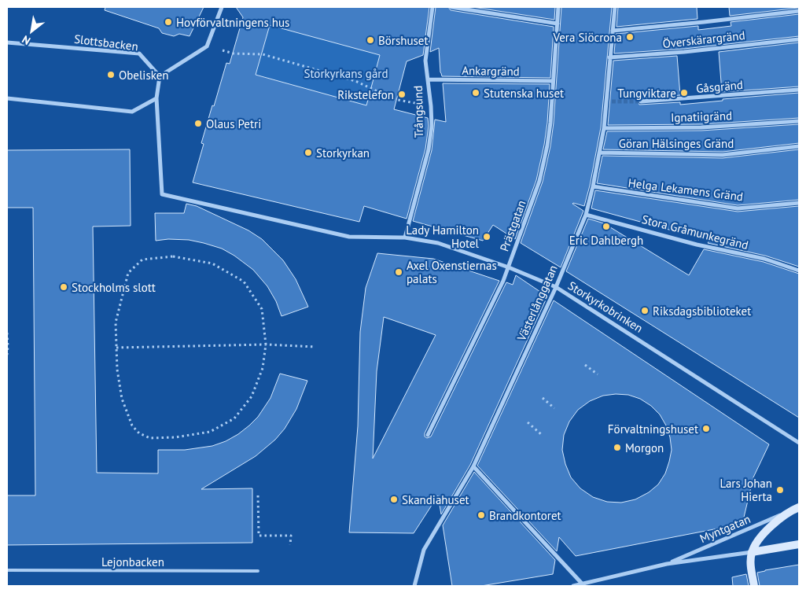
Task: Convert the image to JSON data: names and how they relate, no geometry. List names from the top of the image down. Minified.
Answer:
{"streets":{"street":["Överskärargränd","Slottsbacken","Ankargränd","Gåsgränd","Trångsund","Ignatiigränd","Göran Hälsinges Gränd","Helga Lekamens Gränd","Prästgatan","Stora Gråmunkegränd","Västerlånggatan","Storkyrkobrinken","Myntgatan"],"lane":["Lejonbacken"]},"crossings":[["Överskärargränd","Västerlånggatan"],["Ankargränd","Trångsund"],["Ankargränd","Prästgatan"],["Trångsund","Storkyrkobrinken"],["Ignatiigränd","Västerlånggatan"],["Göran Hälsinges Gränd","Västerlånggatan"],["Helga Lekamens Gränd","Västerlånggatan"],["Prästgatan","Storkyrkobrinken"],["Stora Gråmunkegränd","Västerlånggatan"],["Västerlånggatan","Storkyrkobrinken"]],"parks":["Storkyrkans gård"],"places":["Hovförvaltningens hus","Vera Siöcrona","Börshuset","Obelisken","Stutenska huset","Tungviktare","Rikstelefon","Olaus Petri","Storkyrkan","Eric Dahlbergh","Lady Hamilton Hotel","Axel Oxenstiernas palats","Stockholms slott","Riksdagsbiblioteket","Förvaltningshuset","Morgon","Lars Johan Hierta","Skandiahuset","Brandkontoret"],"north":"bottom left"}
